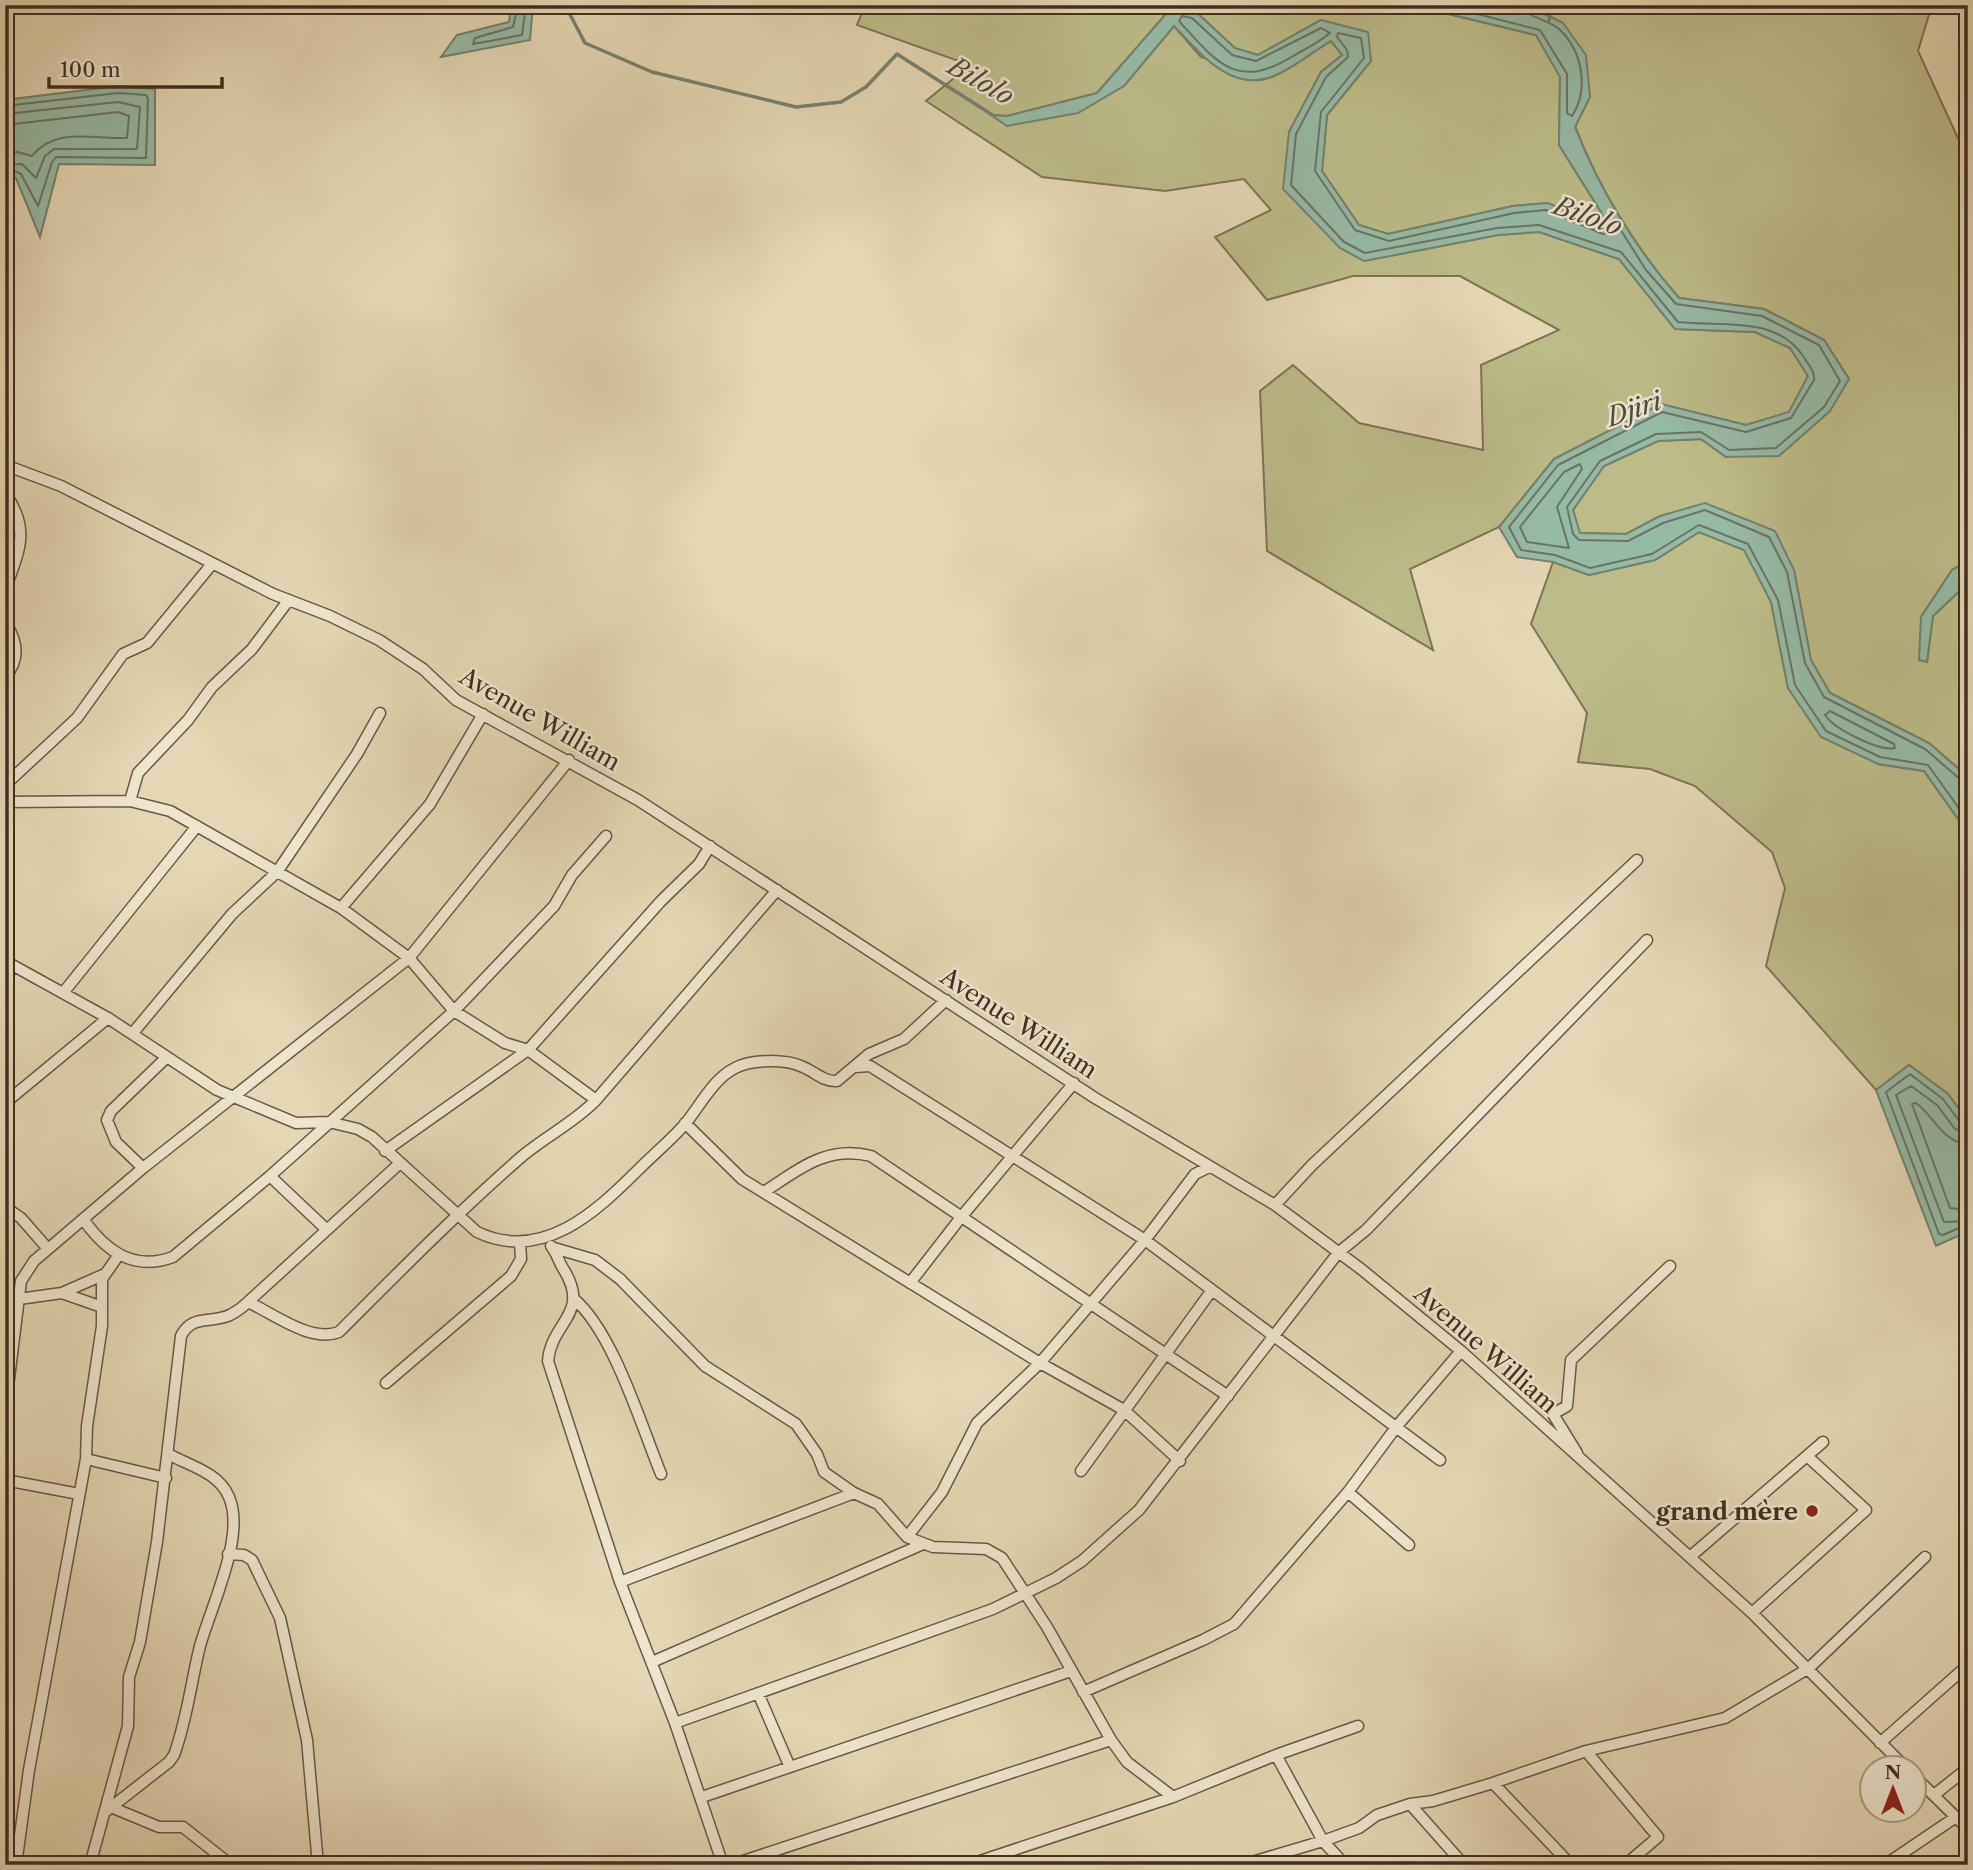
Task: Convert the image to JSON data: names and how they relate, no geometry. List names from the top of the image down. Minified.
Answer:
{"streets":{"street":["Avenue William"]},"water":["Bilolo","Djiri"],"places":["grand mère"],"scale_bar":"100 m","north":"top"}
